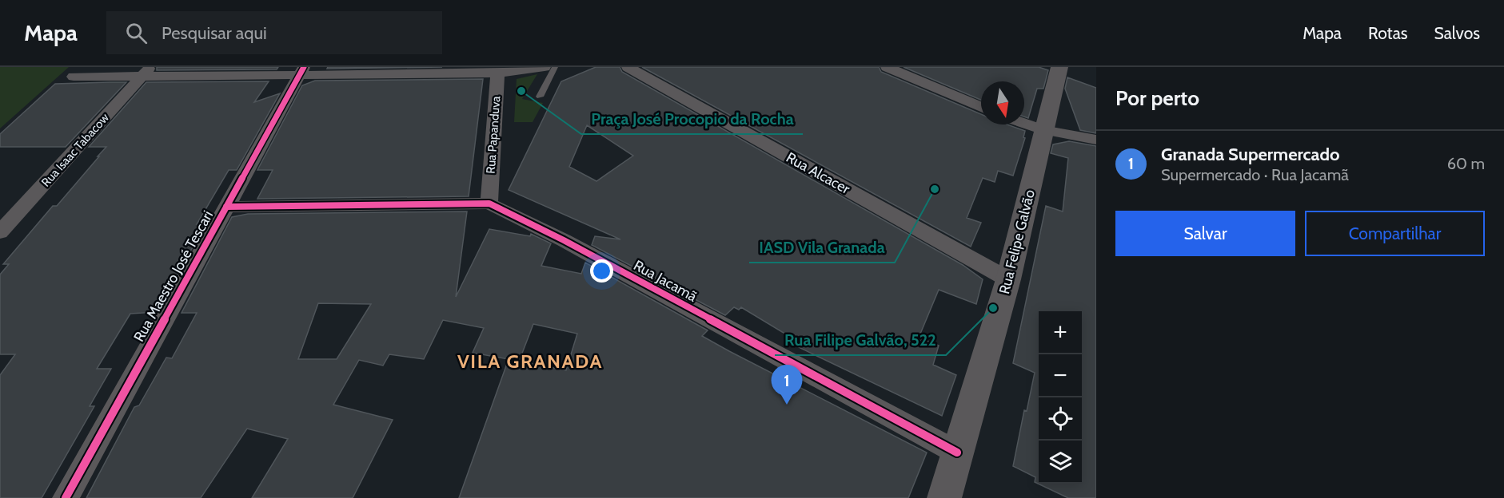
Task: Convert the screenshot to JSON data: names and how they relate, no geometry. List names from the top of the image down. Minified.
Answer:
{"streets":{"street":["Rua Papanduva","Rua Isaac Tabacow","Rua Alcacer","Rua Felipe Galvão","Rua Maestro José Tescari","Rua Jacamã"]},"crossings":[["Rua Papanduva","Rua Jacamã"],["Rua Alcacer","Rua Felipe Galvão"],["Rua Felipe Galvão","Rua Jacamã"],["Rua Maestro José Tescari","Rua Jacamã"]],"districts":["VILA GRANADA"],"places":["Praça José Procopio da Rocha","IASD Vila Granada","Rua Filipe Galvão, 522"],"north":"bottom","page":{"header":"Mapa","search":"Pesquisar aqui","nav":["Mapa","Rotas","Salvos"],"heading":"Por perto","list":[{"mark":"1","name":"Granada Supermercado","note":"Supermercado · Rua Jacamã","value":"60 m"}],"buttons":["Salvar","Compartilhar"],"map_buttons":["+","−"],"pins":"1"}}
